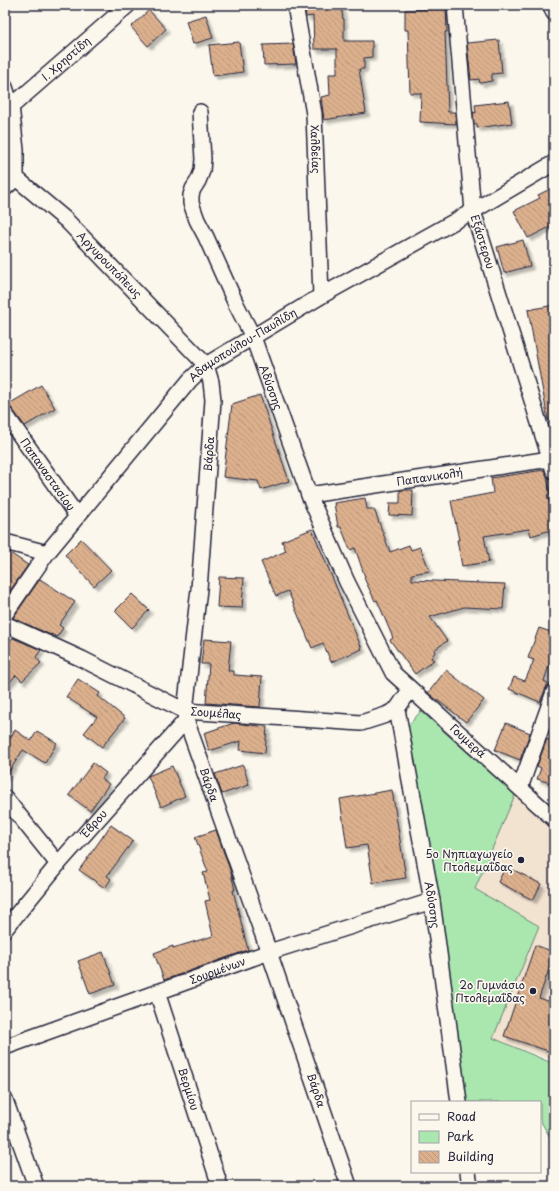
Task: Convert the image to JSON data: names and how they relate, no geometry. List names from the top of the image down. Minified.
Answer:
{"streets":{"street":["Ι. Χρηστίδη","Χαλδείας","Εξάστερου","Αργυρουπόλεως","Αδαμοπούλου-Παυλίδη","Αδύσσης","Βάρδα","Παπαναστασίου","Παπανικολή","Σουμέλας","Γουμερά","Έβρου","Σουρμένων","Βερμίου"]},"crossings":[["Χαλδείας","Αδαμοπούλου-Παυλίδη"],["Εξάστερου","Αδαμοπούλου-Παυλίδη"],["Εξάστερου","Παπανικολή"],["Αργυρουπόλεως","Αδαμοπούλου-Παυλίδη"],["Αργυρουπόλεως","Βάρδα"],["Αδαμοπούλου-Παυλίδη","Αδύσσης"],["Αδαμοπούλου-Παυλίδη","Βάρδα"],["Αδαμοπούλου-Παυλίδη","Παπαναστασίου"],["Αδύσσης","Παπανικολή"],["Αδύσσης","Σουμέλας"],["Αδύσσης","Γουμερά"],["Αδύσσης","Σουρμένων"],["Βάρδα","Σουμέλας"],["Βάρδα","Έβρου"],["Βάρδα","Σουρμένων"],["Σουμέλας","Έβρου"],["Σουρμένων","Βερμίου"]],"places":["5ο Νηπιαγωγείο Πτολεμαΐδας","2ο Γυμνάσιο Πτολεμαΐδας"],"legend":["Road","Park","Building"]}
